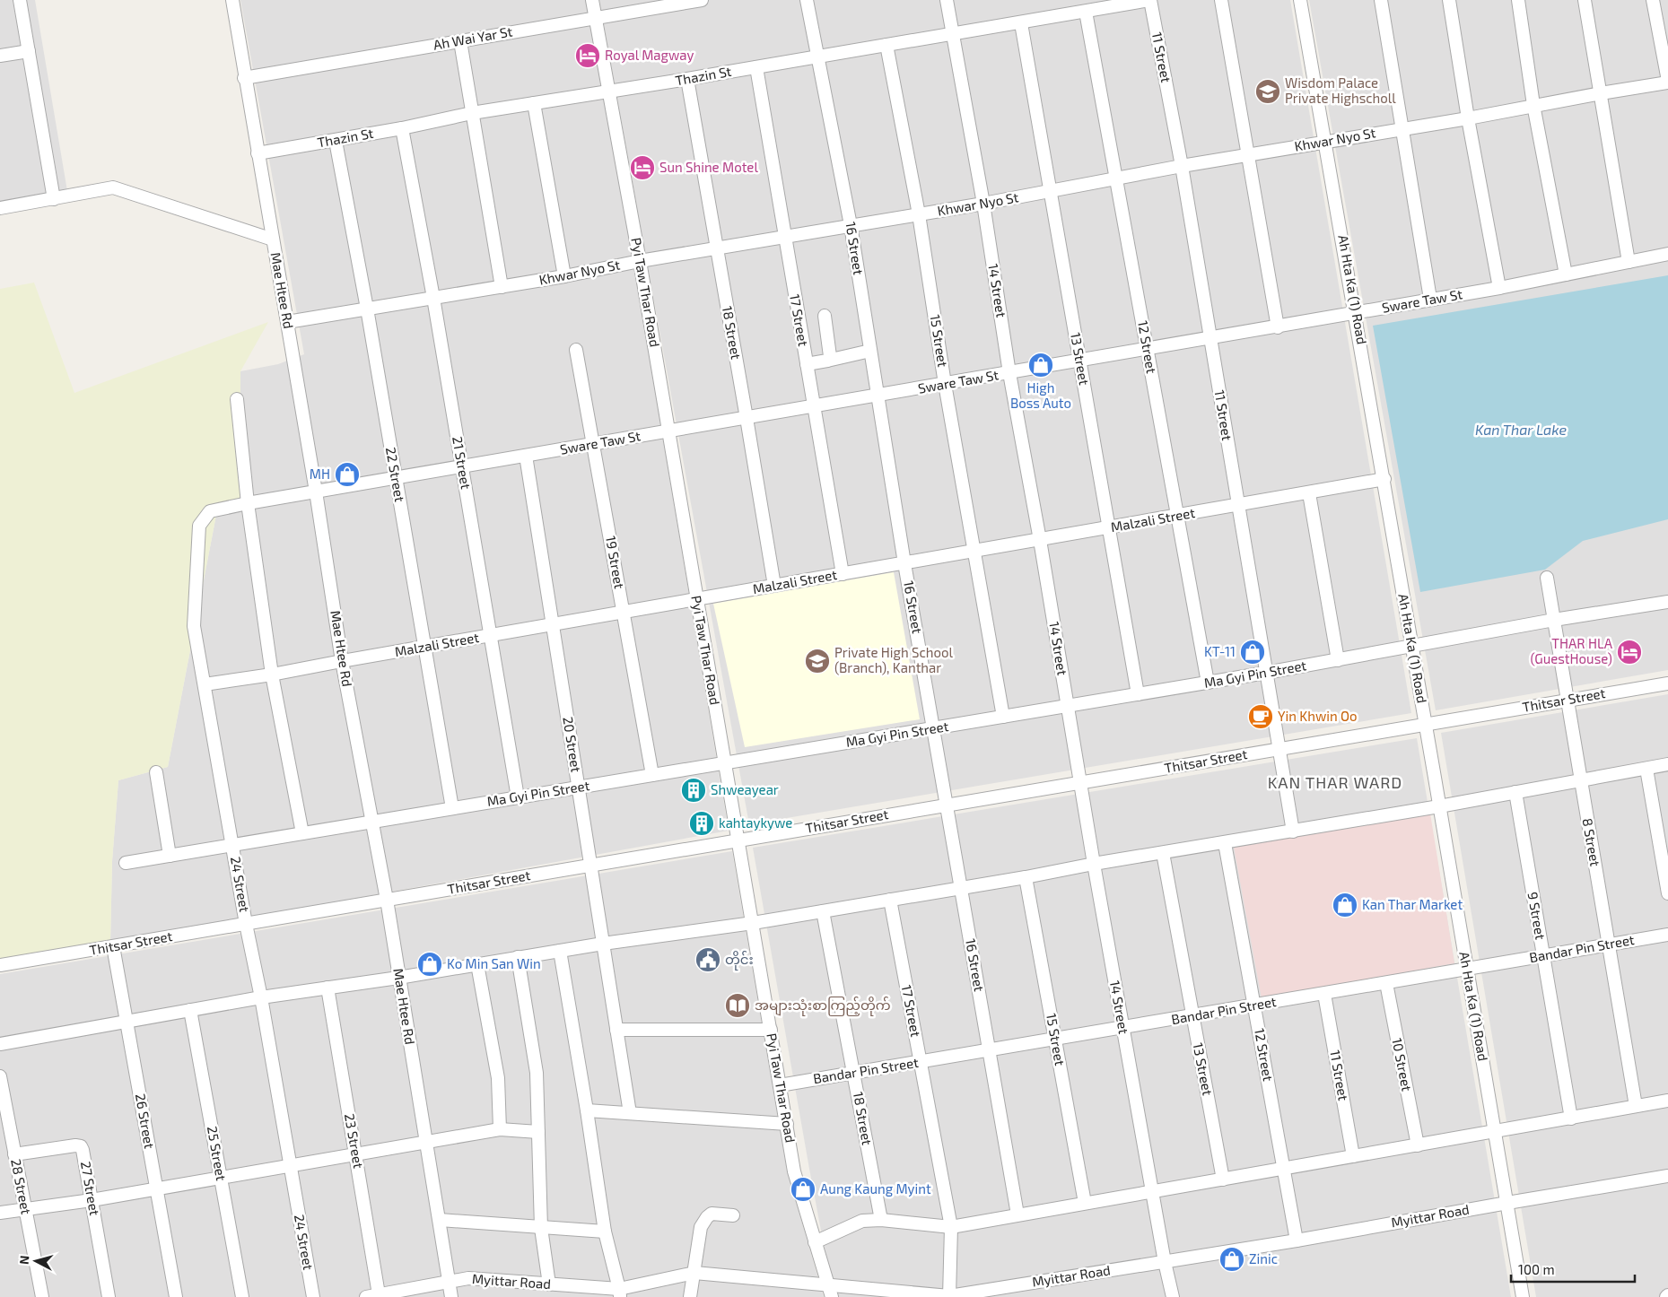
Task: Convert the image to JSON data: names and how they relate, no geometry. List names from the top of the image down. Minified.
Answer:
{"streets":{"street":["Ah Wai Yar St","11 Street","Thazin St","Khwar Nyo St","16 Street","Ah Hta Ka (1) Road","Mae Htee Rd","14 Street","Pyi Taw Thar Road","Sware Taw St","17 Street","18 Street","15 Street","12 Street","13 Street","21 Street","22 Street","Malzali Street","19 Street","Ma Gyi Pin Street","Thitsar Street","20 Street","8 Street","24 Street","9 Street","Bandar Pin Street","10 Street","26 Street","23 Street","25 Street","28 Street","27 Street","Myittar Road"]},"crossings":[["Ah Wai Yar St","Mae Htee Rd"],["Ah Wai Yar St","Pyi Taw Thar Road"],["11 Street","Thazin St"],["11 Street","Khwar Nyo St"],["11 Street","Sware Taw St"],["11 Street","Malzali Street"],["11 Street","Ma Gyi Pin Street"],["11 Street","Thitsar Street"],["11 Street","Bandar Pin Street"],["Thazin St","16 Street"],["Thazin St","Mae Htee Rd"],["Thazin St","14 Street"],["Thazin St","Pyi Taw Thar Road"],["Thazin St","17 Street"],["Thazin St","18 Street"],["Thazin St","15 Street"],["Thazin St","12 Street"],["Thazin St","13 Street"],["Thazin St","21 Street"],["Thazin St","22 Street"],["Khwar Nyo St","16 Street"],["Khwar Nyo St","Ah Hta Ka (1) Road"],["Khwar Nyo St","Mae Htee Rd"],["Khwar Nyo St","14 Street"],["Khwar Nyo St","Pyi Taw Thar Road"],["Khwar Nyo St","17 Street"],["Khwar Nyo St","18 Street"],["Khwar Nyo St","15 Street"],["Khwar Nyo St","12 Street"],["Khwar Nyo St","13 Street"],["Khwar Nyo St","21 Street"],["Khwar Nyo St","22 Street"],["16 Street","Sware Taw St"],["16 Street","Malzali Street"],["16 Street","Ma Gyi Pin Street"],["16 Street","Thitsar Street"],["16 Street","Bandar Pin Street"],["Ah Hta Ka (1) Road","Sware Taw St"],["Ah Hta Ka (1) Road","Malzali Street"],["Ah Hta Ka (1) Road","Ma Gyi Pin Street"],["Ah Hta Ka (1) Road","Thitsar Street"],["Ah Hta Ka (1) Road","Bandar Pin Street"],["Ah Hta Ka (1) Road","Myittar Road"],["Mae Htee Rd","Sware Taw St"],["Mae Htee Rd","Malzali Street"],["Mae Htee Rd","Ma Gyi Pin Street"],["Mae Htee Rd","Thitsar Street"],["Mae Htee Rd","Myittar Road"],["14 Street","Sware Taw St"],["14 Street","Malzali Street"],["14 Street","Ma Gyi Pin Street"],["14 Street","Thitsar Street"],["14 Street","Bandar Pin Street"],["14 Street","Myittar Road"],["Pyi Taw Thar Road","Sware Taw St"],["Pyi Taw Thar Road","Malzali Street"],["Pyi Taw Thar Road","Ma Gyi Pin Street"],["Pyi Taw Thar Road","Thitsar Street"],["Pyi Taw Thar Road","Bandar Pin Street"],["Pyi Taw Thar Road","Myittar Road"],["Sware Taw St","17 Street"],["Sware Taw St","18 Street"],["Sware Taw St","15 Street"],["Sware Taw St","12 Street"],["Sware Taw St","13 Street"],["Sware Taw St","21 Street"],["Sware Taw St","22 Street"],["Sware Taw St","19 Street"],["Sware Taw St","20 Street"],["Sware Taw St","24 Street"],["17 Street","Malzali Street"],["17 Street","Bandar Pin Street"],["17 Street","Myittar Road"],["18 Street","Malzali Street"],["18 Street","Bandar Pin Street"],["15 Street","Malzali Street"],["15 Street","Ma Gyi Pin Street"],["15 Street","Bandar Pin Street"],["12 Street","Malzali Street"],["12 Street","Ma Gyi Pin Street"],["12 Street","Bandar Pin Street"],["12 Street","Myittar Road"],["13 Street","Malzali Street"],["13 Street","Ma Gyi Pin Street"],["13 Street","Bandar Pin Street"],["21 Street","Malzali Street"],["21 Street","Ma Gyi Pin Street"],["22 Street","Malzali Street"],["22 Street","Ma Gyi Pin Street"],["Malzali Street","19 Street"],["Malzali Street","20 Street"],["Malzali Street","24 Street"],["19 Street","Ma Gyi Pin Street"],["Ma Gyi Pin Street","20 Street"],["Ma Gyi Pin Street","8 Street"],["Ma Gyi Pin Street","24 Street"],["Thitsar Street","20 Street"],["Thitsar Street","8 Street"],["Thitsar Street","24 Street"],["Thitsar Street","26 Street"],["8 Street","Bandar Pin Street"],["9 Street","Bandar Pin Street"],["Bandar Pin Street","10 Street"],["23 Street","Myittar Road"],["28 Street","27 Street"]],"districts":["KAN THAR WARD"],"water":["Kan Thar Lake"],"places":{"hotel":["Royal Magway","Sun Shine Motel","THAR HLA (GuestHouse)"],"school or university":["Wisdom Palace Private Highscholl","Private High School (Branch), Kanthar"],"shop":["High Boss Auto","MH","KT-11","Kan Thar Market","Ko Min San Win","Aung Kaung Myint","Zinic"],"cafe":["Yin Khwin Oo"],"building":["Shweayear","kahtaykywe"],"public building":["တိုင်း"],"library":["အများသုံးစာကြည့်တိုက်"]},"scale_bar":"100 m","north":"left"}
